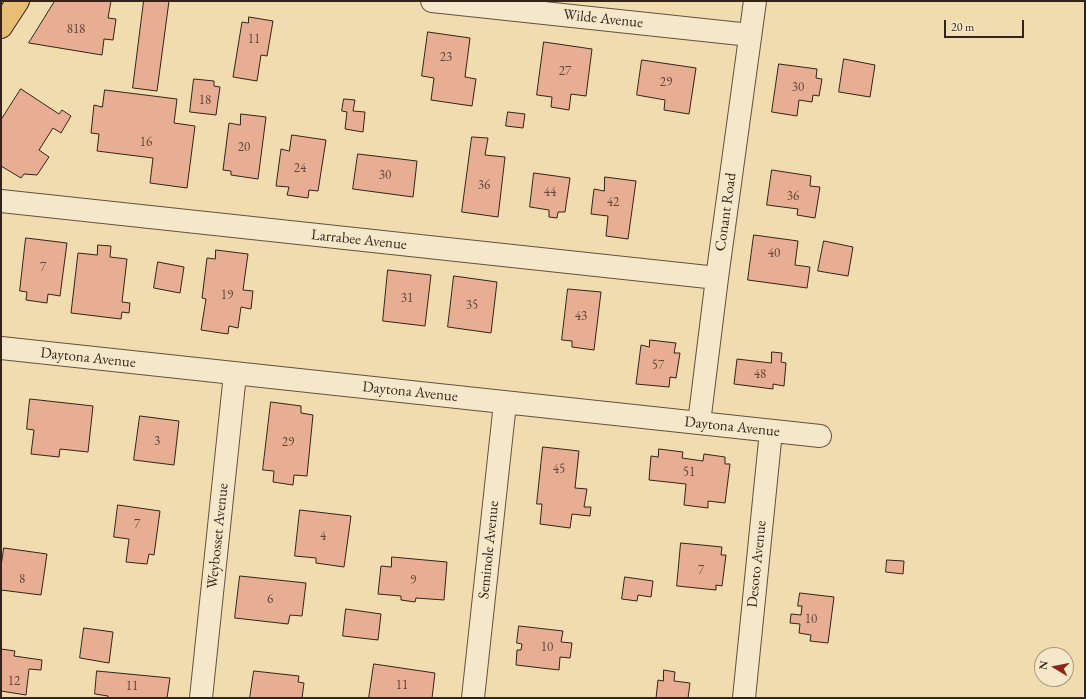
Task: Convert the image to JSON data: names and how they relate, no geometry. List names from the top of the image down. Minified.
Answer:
{"streets":{"street":["Wilde Avenue","Conant Road","Larrabee Avenue","Daytona Avenue","Weybosset Avenue","Seminole Avenue","Desoto Avenue"]},"crossings":[["Wilde Avenue","Conant Road"],["Conant Road","Larrabee Avenue"],["Conant Road","Daytona Avenue"],["Daytona Avenue","Weybosset Avenue"],["Daytona Avenue","Seminole Avenue"],["Daytona Avenue","Desoto Avenue"]],"house_numbers":["818","11","23","27","29","30","18","16","20","24","30","36","44","36","42","40","7","19","31","35","43","57","48","3","29","45","51","7","4","7","8","9","6","10","10","12","11","11"],"scale_bar":"20 m","north":"left"}
